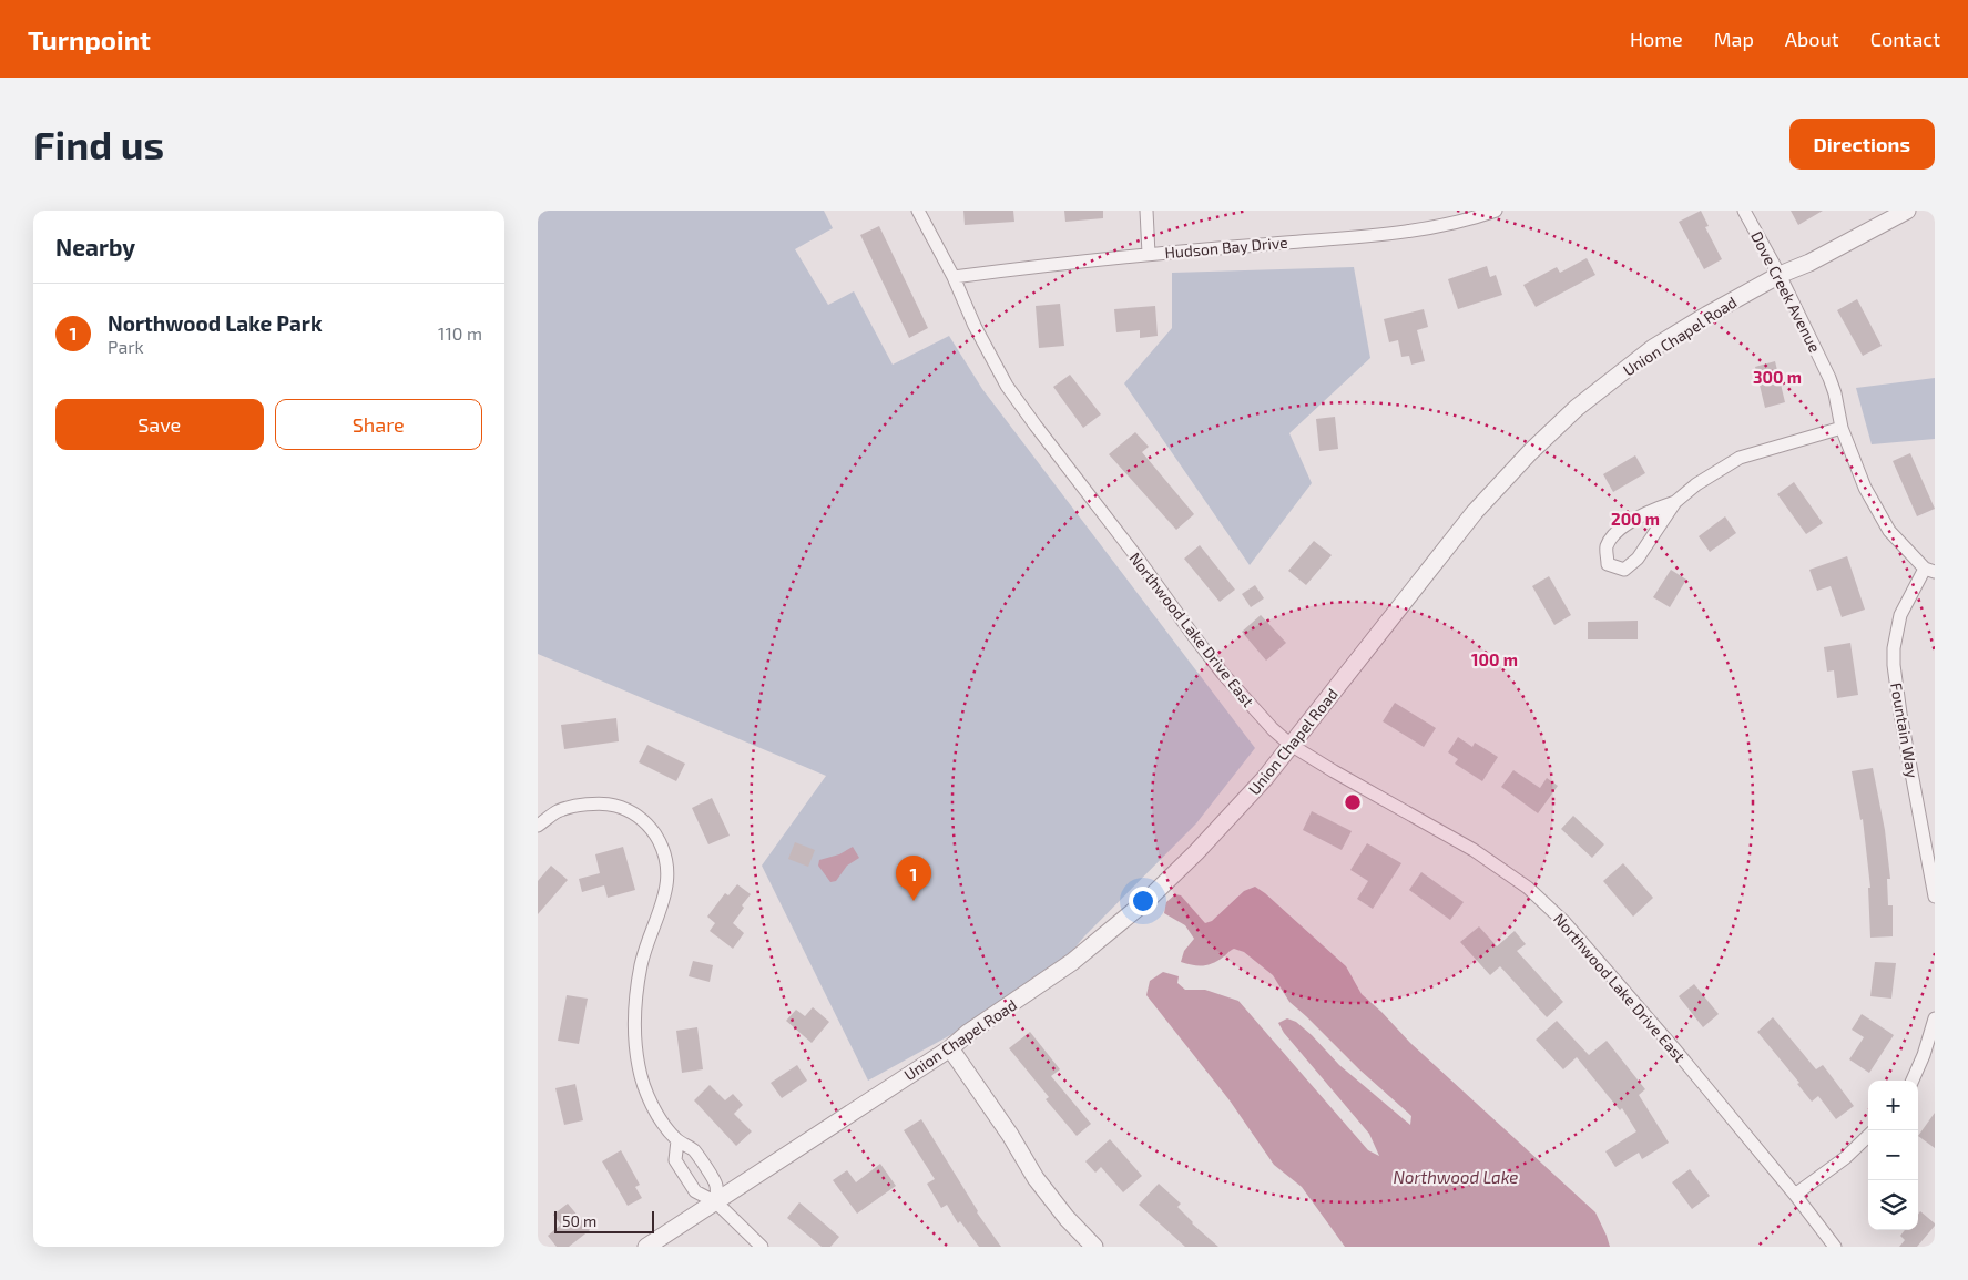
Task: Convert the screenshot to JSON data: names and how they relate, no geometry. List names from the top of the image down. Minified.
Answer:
{"streets":{"street":["Hudson Bay Drive","Dove Creek Avenue","Union Chapel Road","Northwood Lake Drive East","Fountain Way"]},"crossings":[["Hudson Bay Drive","Northwood Lake Drive East"],["Dove Creek Avenue","Union Chapel Road"],["Dove Creek Avenue","Fountain Way"],["Union Chapel Road","Northwood Lake Drive East"]],"water":["Northwood Lake"],"scale_bar":"50 m","page":{"header":"Turnpoint","nav":["Home","Map","About","Contact"],"buttons":["Directions",["Save","Share"]],"title":"Find us","heading":"Nearby","list":[{"mark":"1","name":"Northwood Lake Park","note":"Park","value":"110 m"}],"pins":"1","map_buttons":["+","−"],"scale":"50 m"},"rings":["300 m","200 m","100 m"]}
